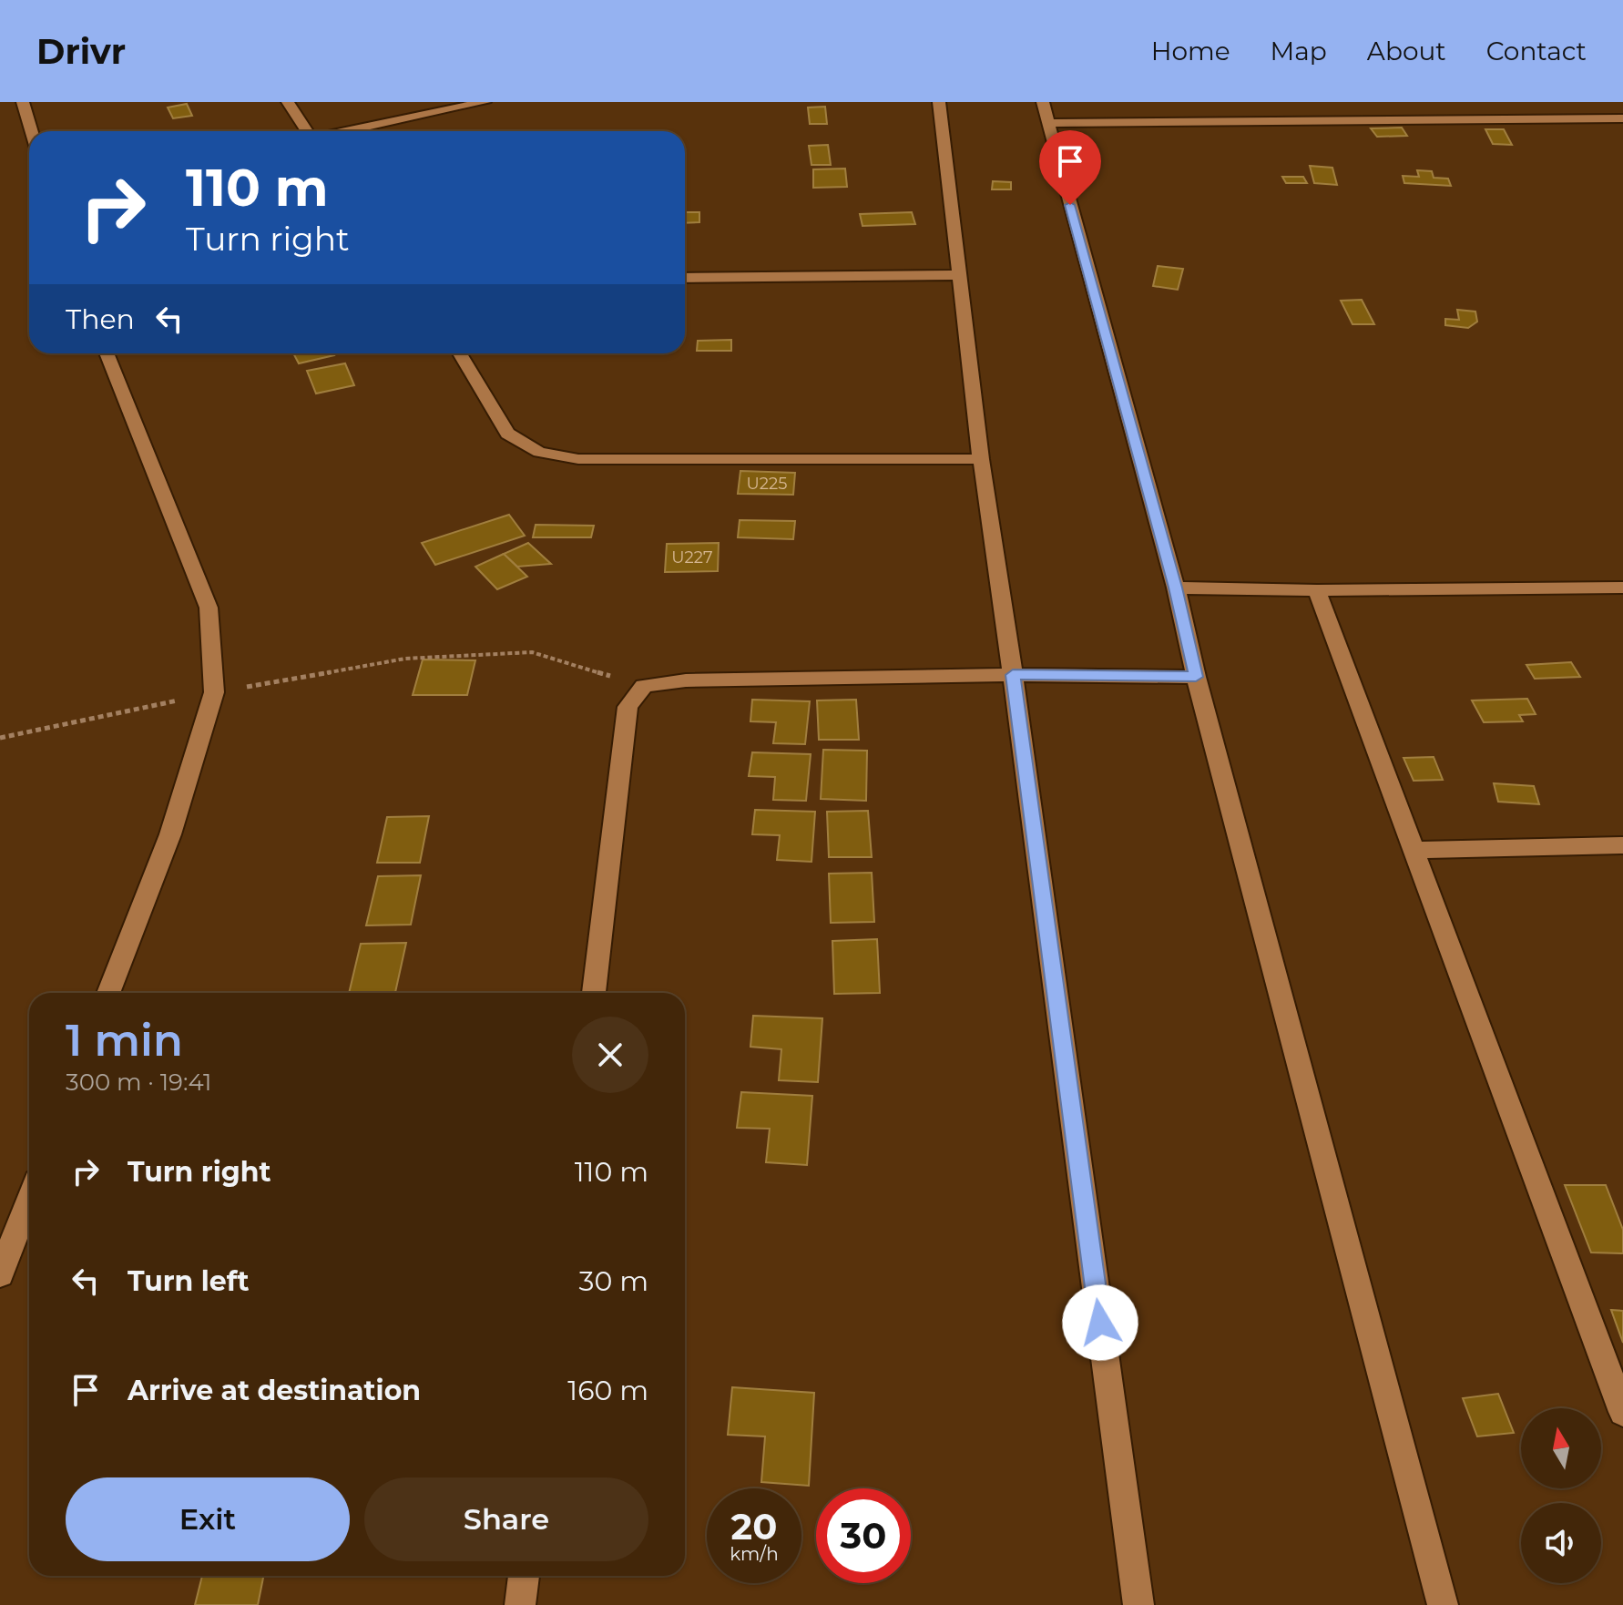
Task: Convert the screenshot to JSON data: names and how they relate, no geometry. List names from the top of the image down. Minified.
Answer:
{"house_numbers":["U225","U227"],"north":"top","page":{"header":"Drivr","nav":["Home","Map","About","Contact"],"turn":["110 m","Turn right"],"then":"Then","heading":["1 min","300 m · 19:41"],"list":[{"name":"Turn right","value":"110 m"},{"name":"Turn left","value":"30 m"},{"name":"Arrive at destination","value":"160 m"}],"buttons":["Exit","Share"],"speed":"20 km/h","limit":"30"}}
